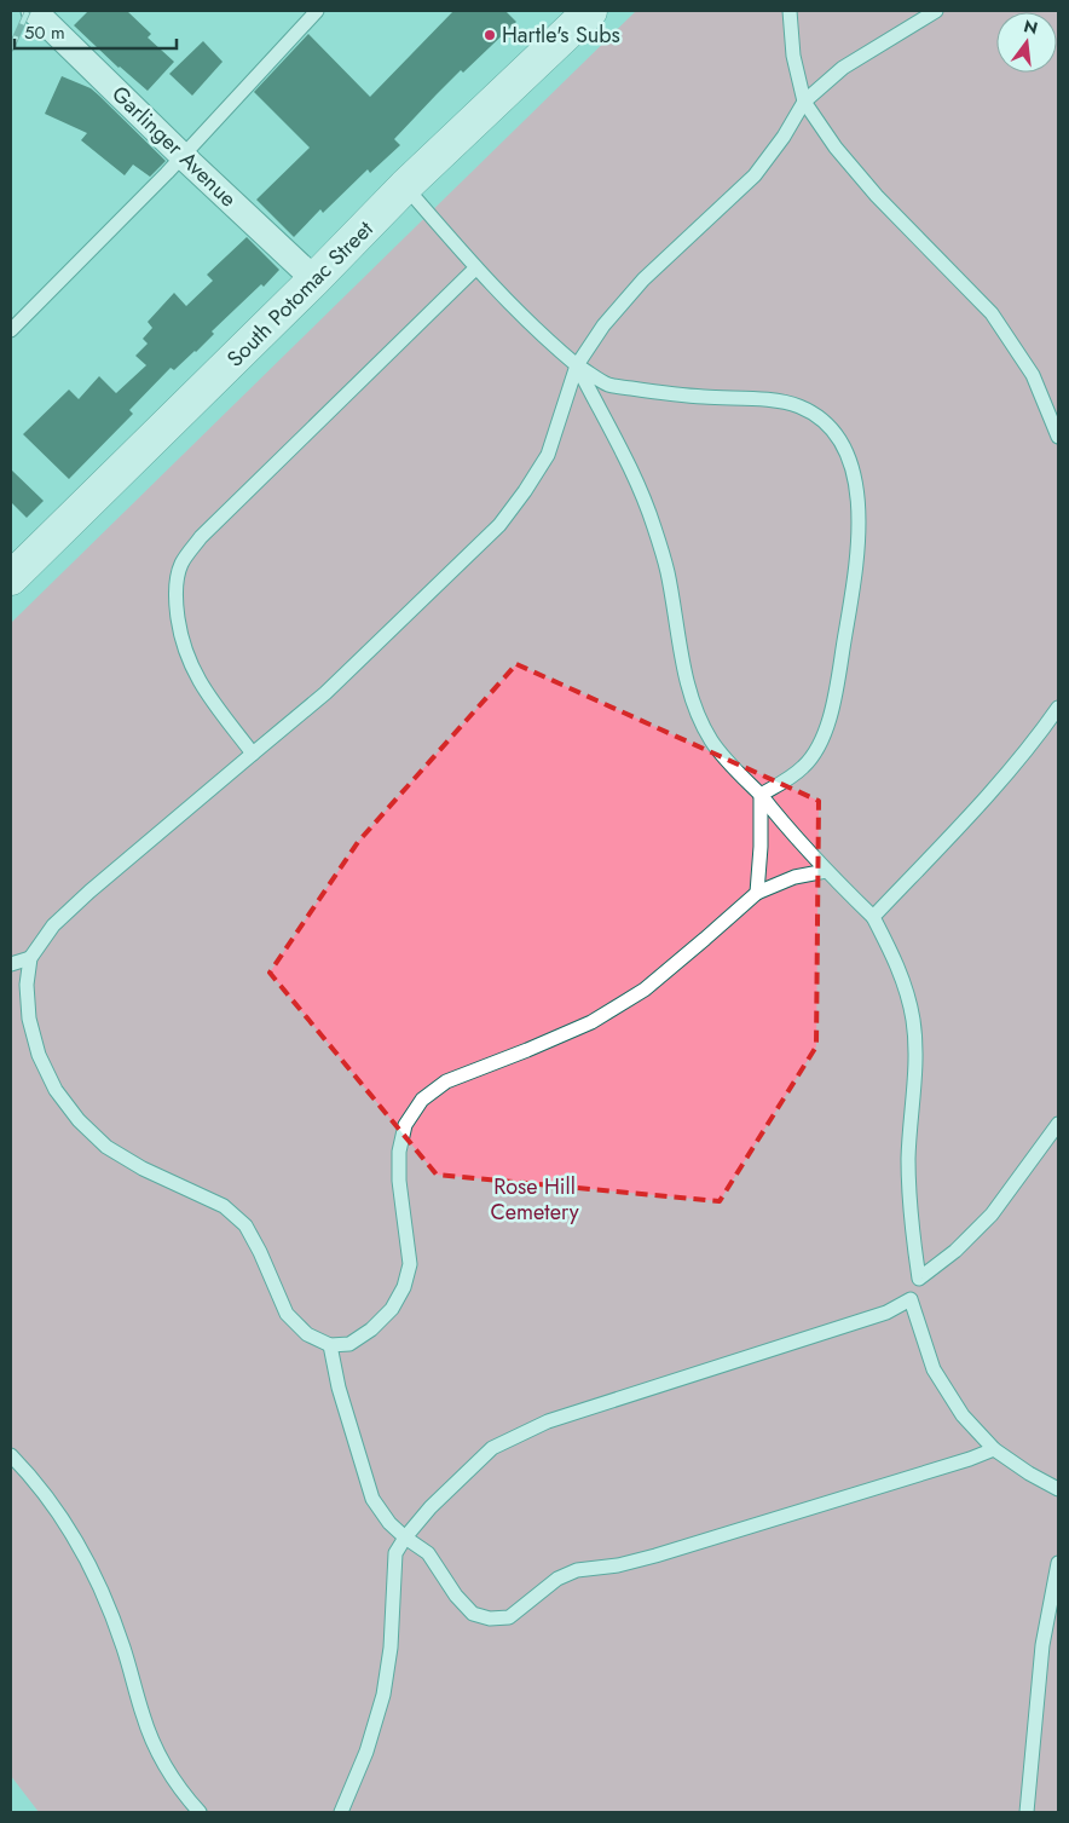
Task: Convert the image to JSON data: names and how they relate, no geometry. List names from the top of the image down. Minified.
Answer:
{"streets":{"main road":["South Potomac Street"],"street":["Garlinger Avenue"]},"crossings":[["Garlinger Avenue","South Potomac Street"]],"parks":["Rose Hill Cemetery"],"places":["Hartle's Subs"],"scale_bar":"50 m","north":"top"}
